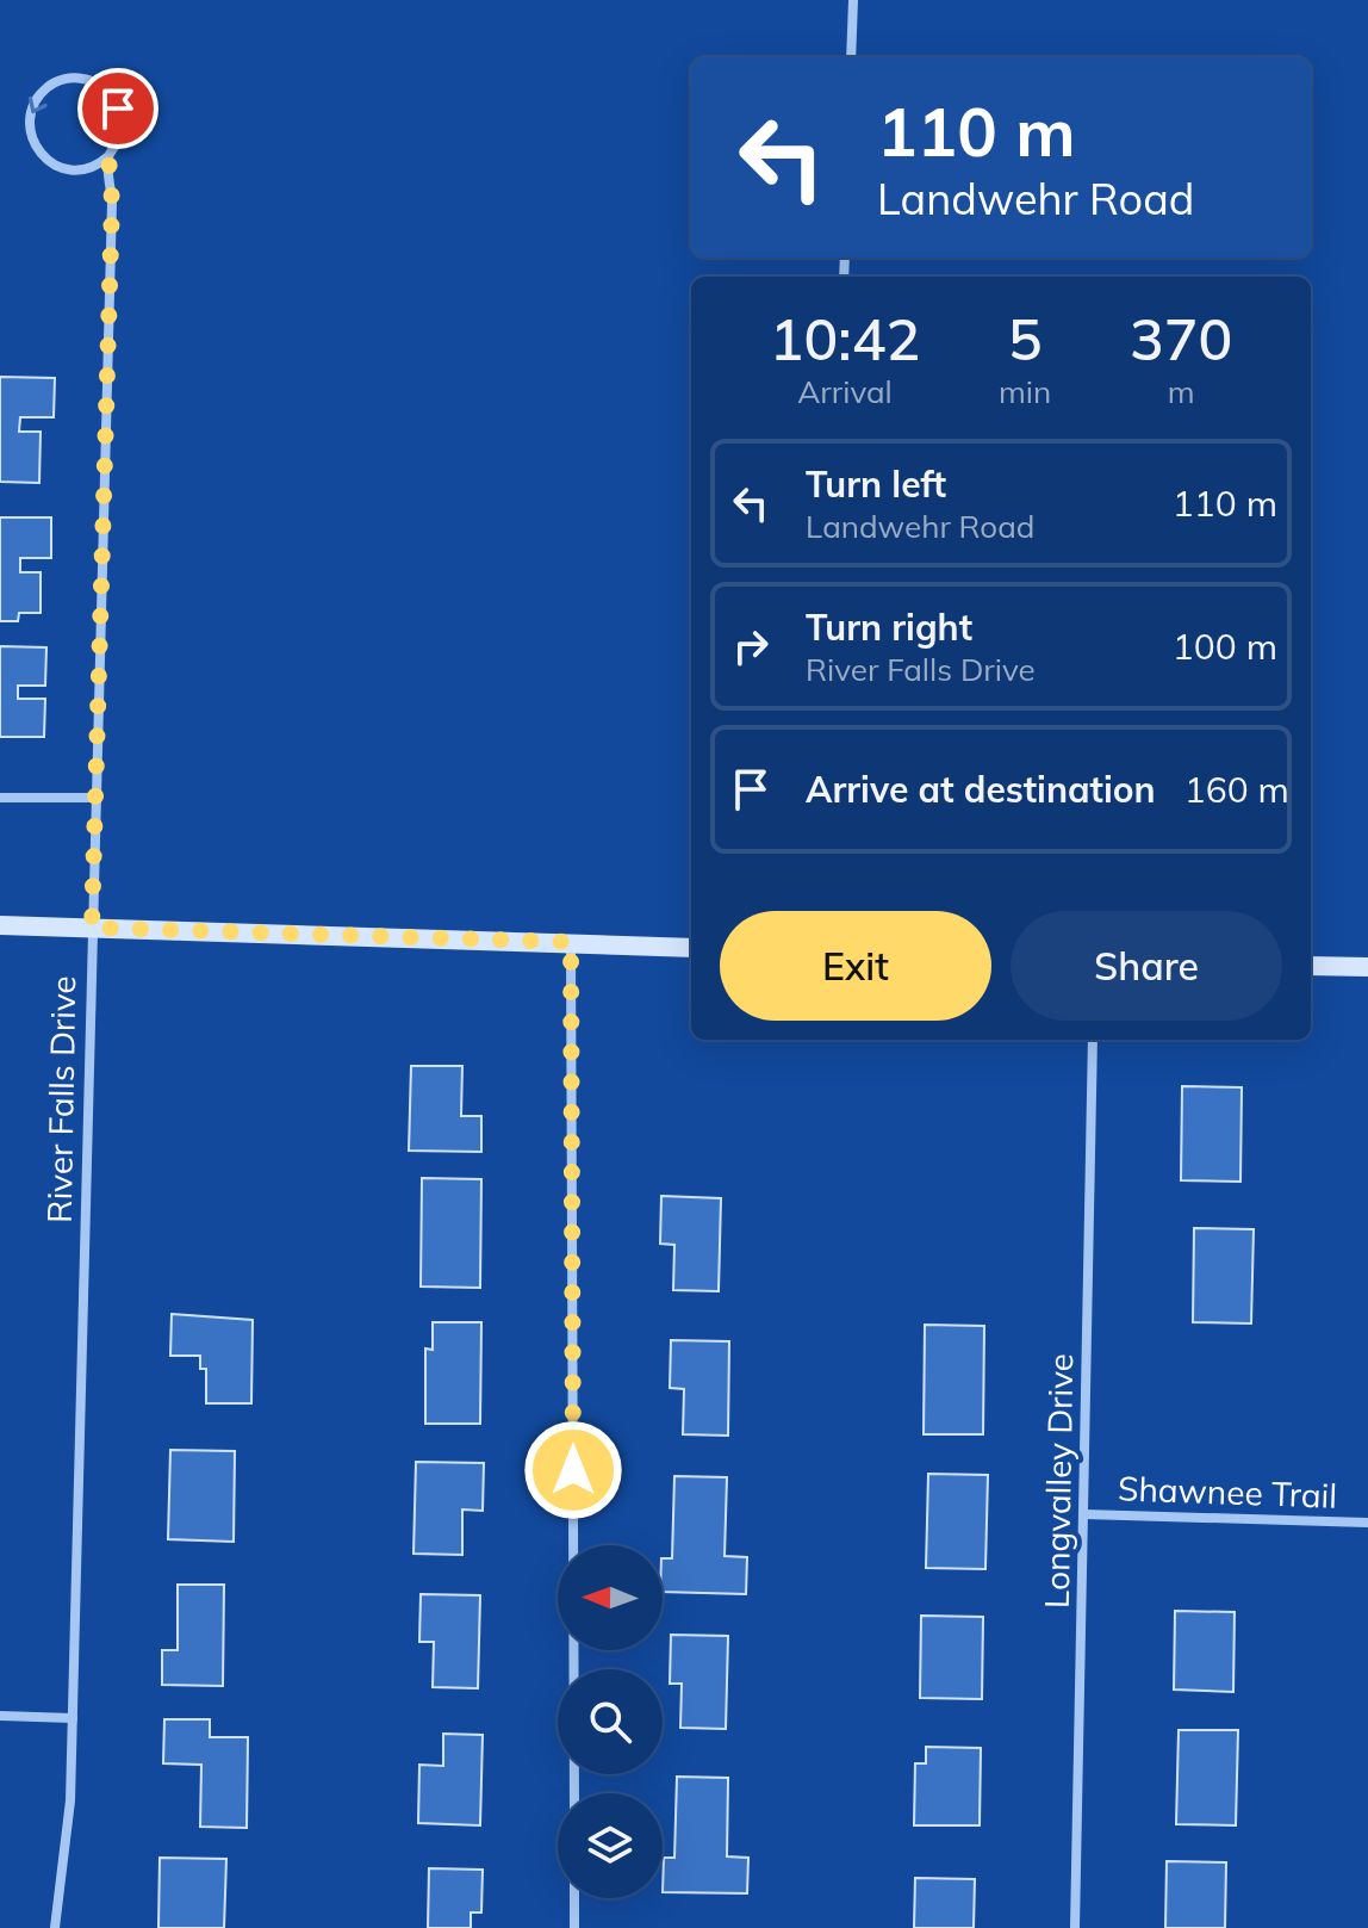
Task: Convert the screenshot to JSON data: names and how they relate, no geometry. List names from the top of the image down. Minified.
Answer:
{"streets":{"street":["River Falls Drive","Longvalley Drive","Shawnee Trail"]},"crossings":[["Longvalley Drive","Shawnee Trail"]],"north":"left","page":{"turn":["110 m","Landwehr Road"],"eta":["10:42","Arrival","5","min","370","m"],"list":[{"name":"Turn left","note":"Landwehr Road","value":"110 m"},{"name":"Turn right","note":"River Falls Drive","value":"100 m"},{"name":"Arrive at destination","value":"160 m"}],"buttons":["Exit","Share"]}}
